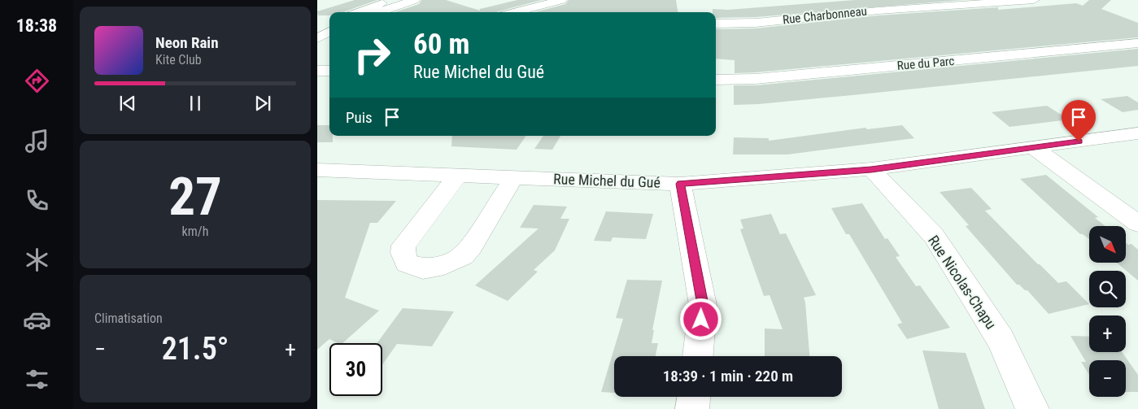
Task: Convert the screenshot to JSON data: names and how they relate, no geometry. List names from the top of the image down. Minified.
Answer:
{"streets":{"street":["Rue Charbonneau","Rue du Parc","Rue Michel du Gué","Rue Nicolas-Chapu"]},"crossings":[["Rue Michel du Gué","Rue Nicolas-Chapu"]],"north":"bottom right","page":{"tabs":"18:38","turn":["60 m","Rue Michel du Gué"],"song":["Neon Rain","Kite Club"],"then":"Puis","tile":[["27","km/h"],"Climatisation"],"map_buttons":["+","−"],"heat":["−","21.5°","+"],"limit":"30","trip":"18:39 · 1 min · 220 m"}}
